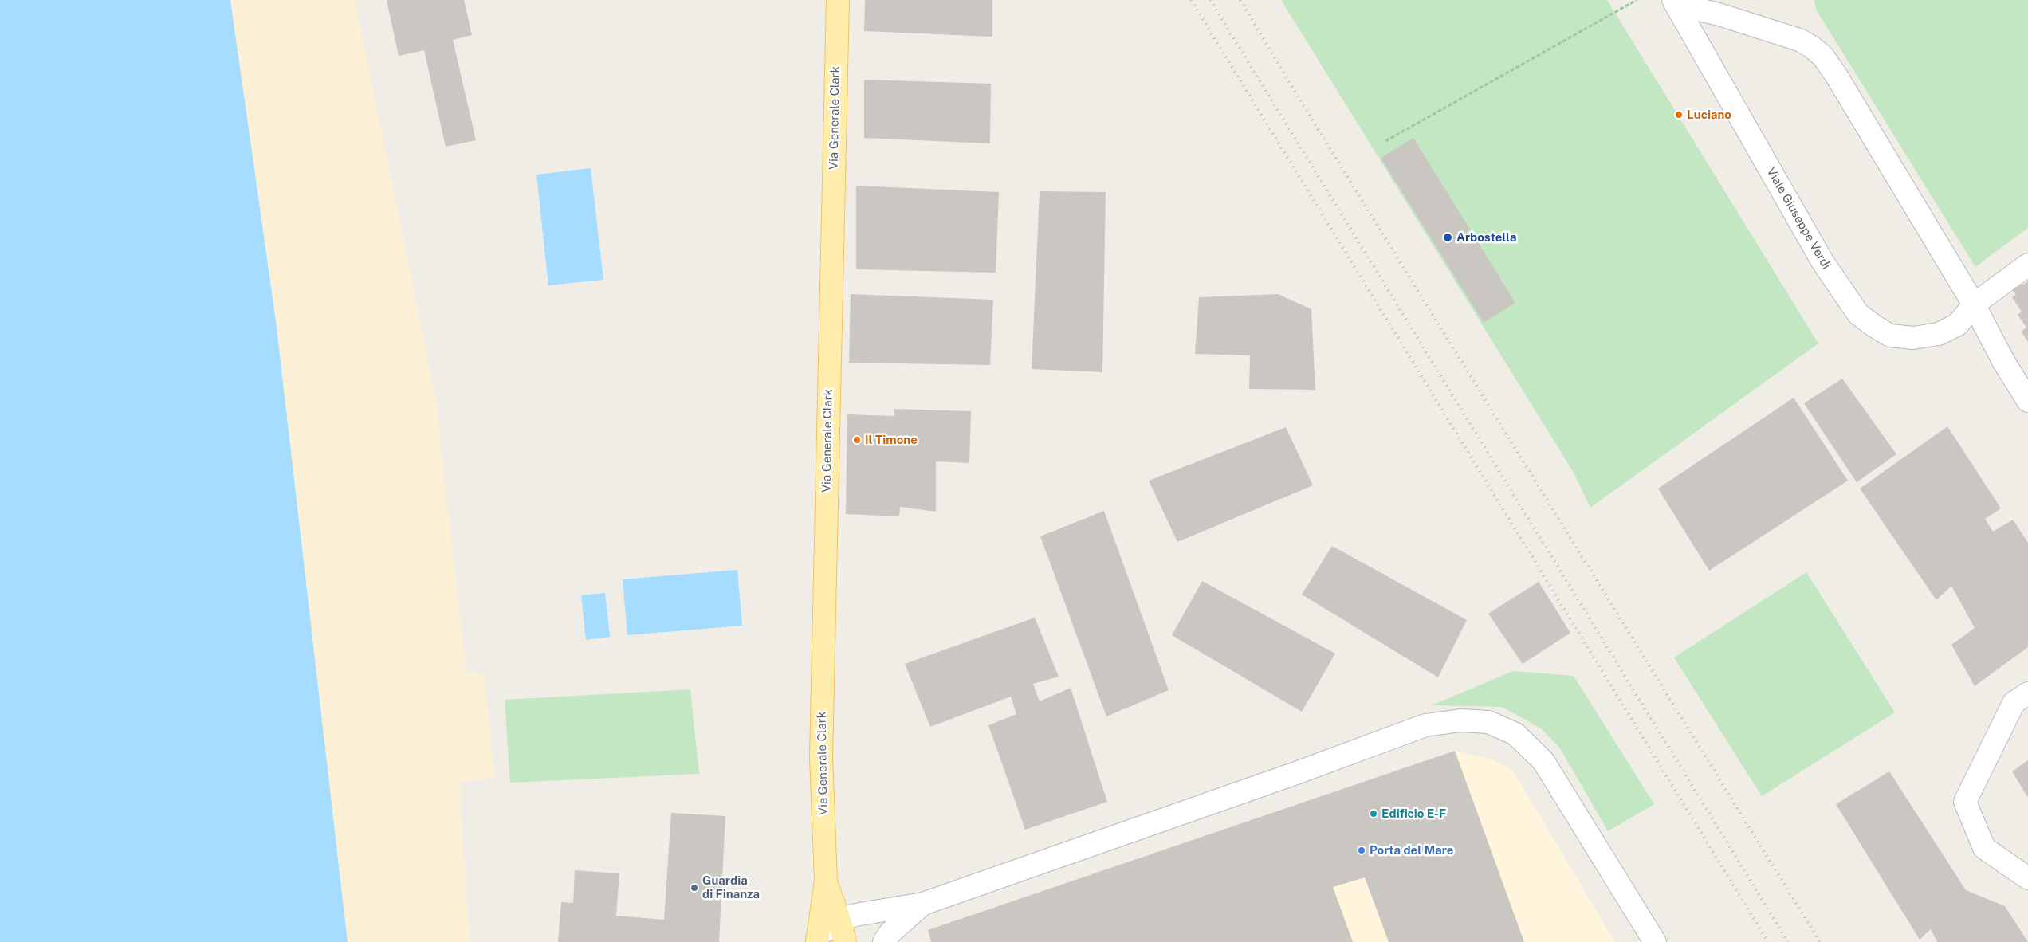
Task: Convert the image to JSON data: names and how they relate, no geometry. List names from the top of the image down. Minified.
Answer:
{"streets":{"main road":["Via Generale Clark"],"street":["Viale Giuseppe Verdi"]},"places":["Luciano","Arbostella","Il Timone","Edificio E-F","Porta del Mare","Guardia di Finanza"]}
